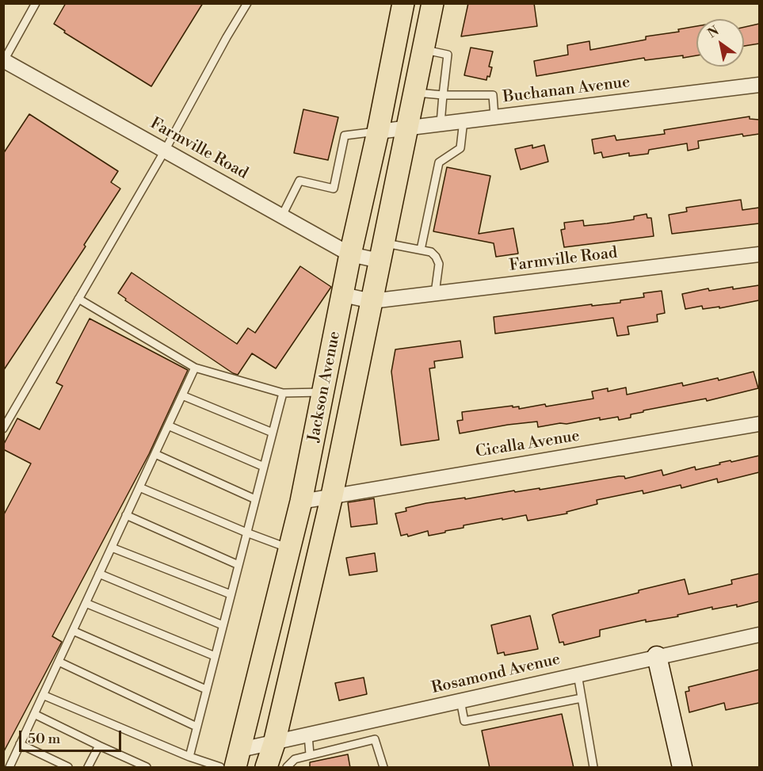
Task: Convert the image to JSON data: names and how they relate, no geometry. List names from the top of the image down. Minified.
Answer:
{"streets":{"main road":["Jackson Avenue"],"street":["Buchanan Avenue","Farmville Road","Cicalla Avenue","Rosamond Avenue"]},"crossings":[["Buchanan Avenue","Jackson Avenue"],["Farmville Road","Jackson Avenue"],["Jackson Avenue","Cicalla Avenue"],["Jackson Avenue","Rosamond Avenue"]],"scale_bar":"50 m","north":"top left"}
